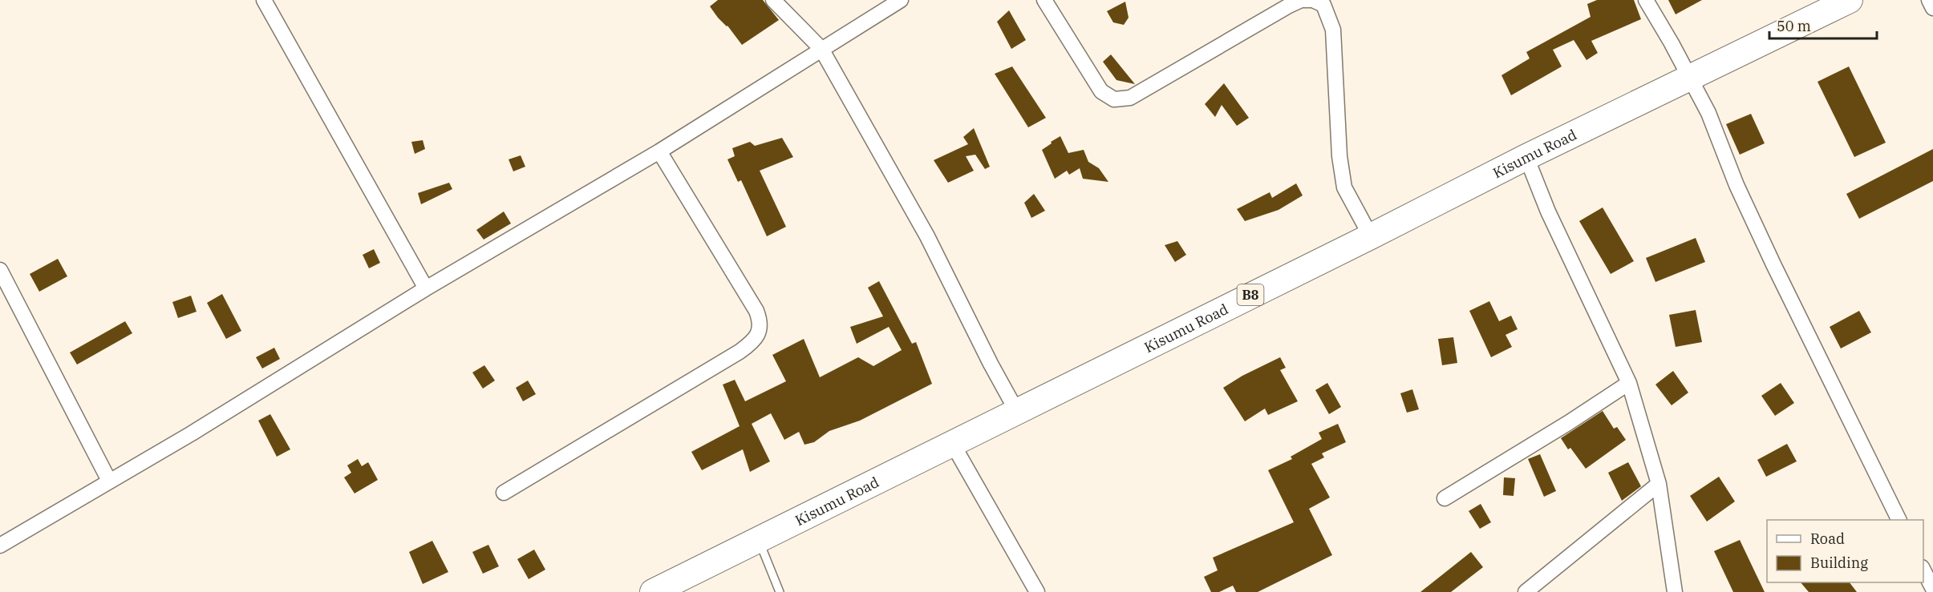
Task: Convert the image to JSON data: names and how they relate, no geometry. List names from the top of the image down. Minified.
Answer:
{"streets":{"highway":["Kisumu Road","B8"]},"legend":["Road","Building"],"scale_bar":"50 m"}
